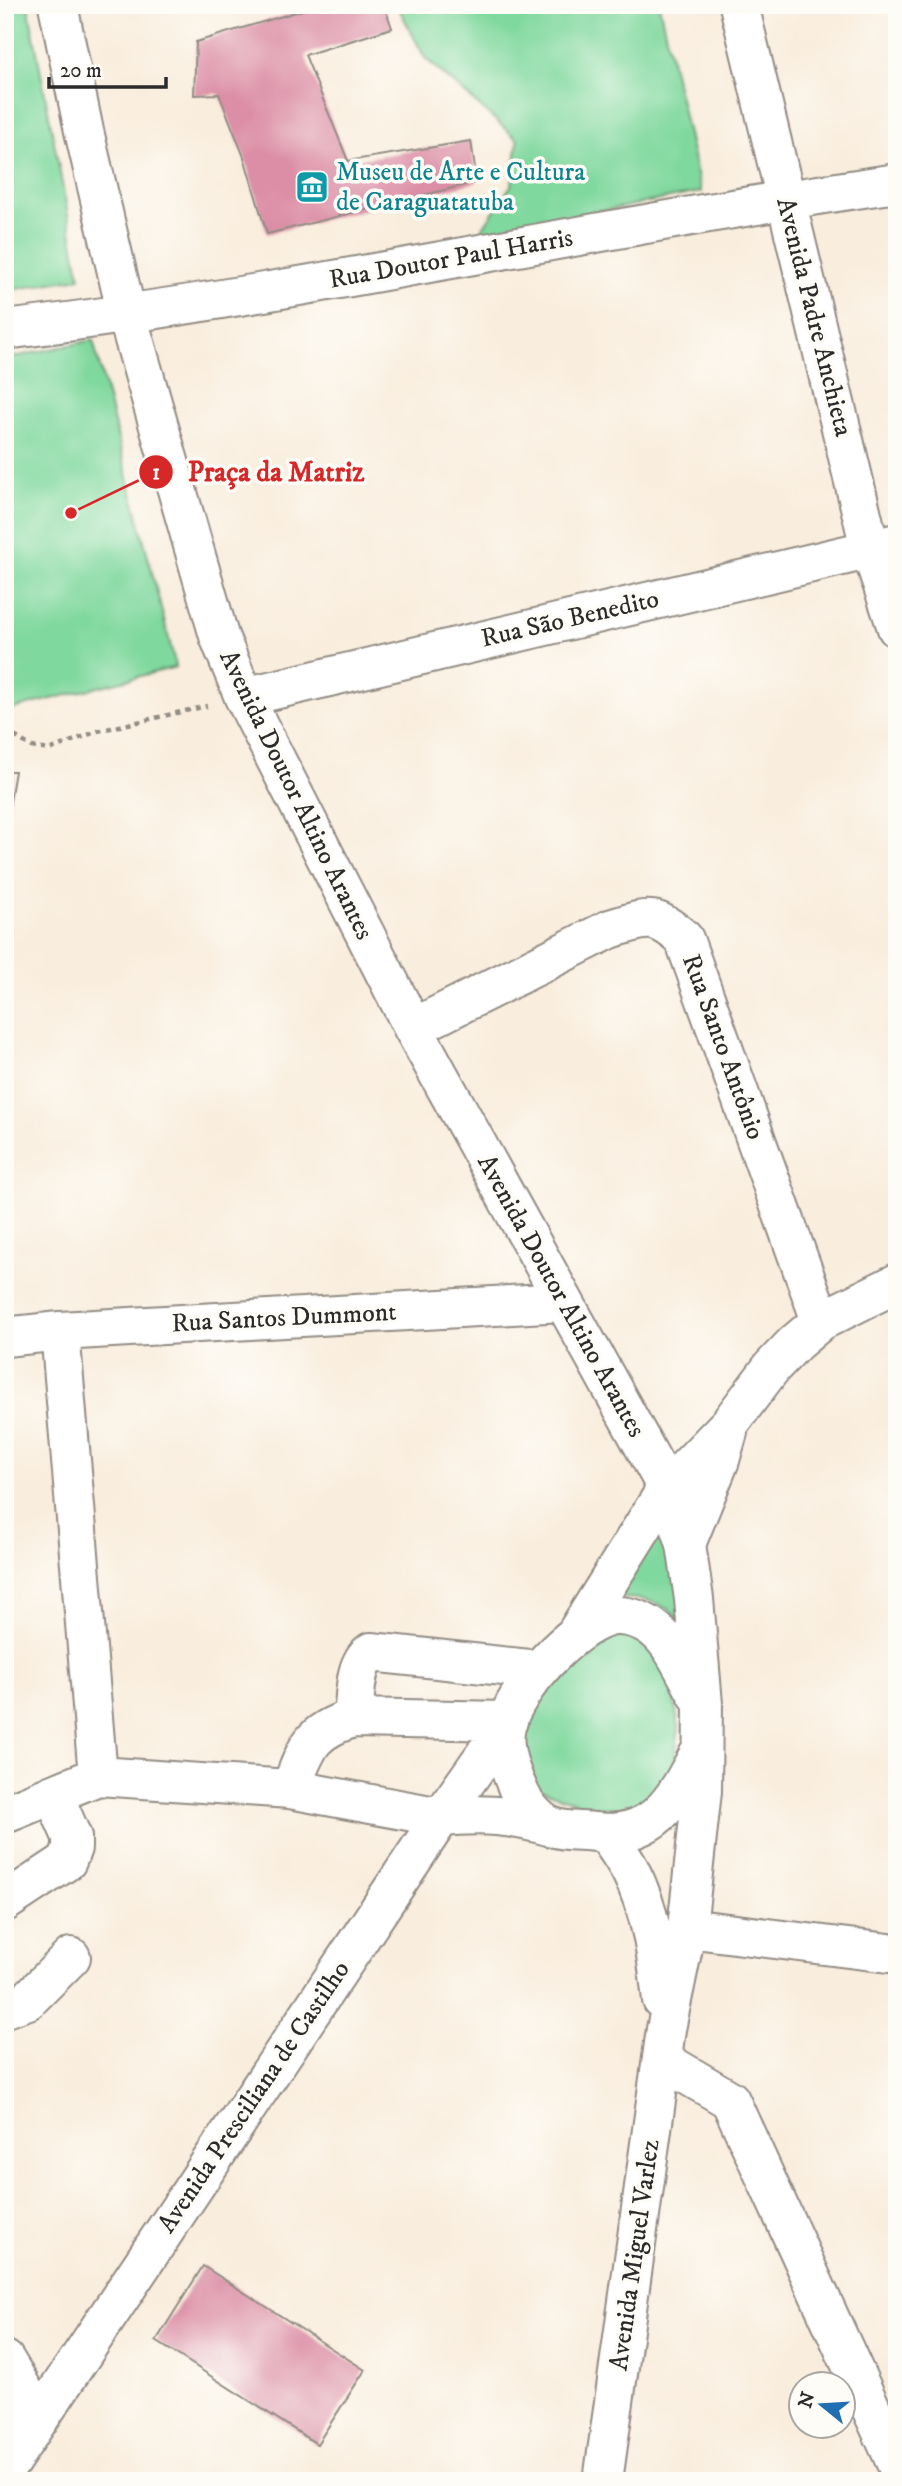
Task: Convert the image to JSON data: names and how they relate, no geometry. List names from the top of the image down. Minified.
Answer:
{"streets":{"street":["Rua Doutor Paul Harris","Avenida Padre Anchieta","Rua São Benedito","Avenida Doutor Altino Arantes","Rua Santo Antônio","Rua Santos Dummont","Avenida Presciliana de Castilho","Avenida Miguel Varlez"]},"crossings":[["Rua Doutor Paul Harris","Avenida Padre Anchieta"],["Rua Doutor Paul Harris","Avenida Doutor Altino Arantes"],["Avenida Padre Anchieta","Rua São Benedito"],["Rua São Benedito","Avenida Doutor Altino Arantes"],["Avenida Doutor Altino Arantes","Rua Santo Antônio"],["Avenida Doutor Altino Arantes","Rua Santos Dummont"],["Avenida Doutor Altino Arantes","Avenida Presciliana de Castilho"]],"places":{"museum":["Museu de Arte e Cultura de Caraguatatuba"],"other":["Praça da Matriz"]},"scale_bar":"20 m","north":"left"}
